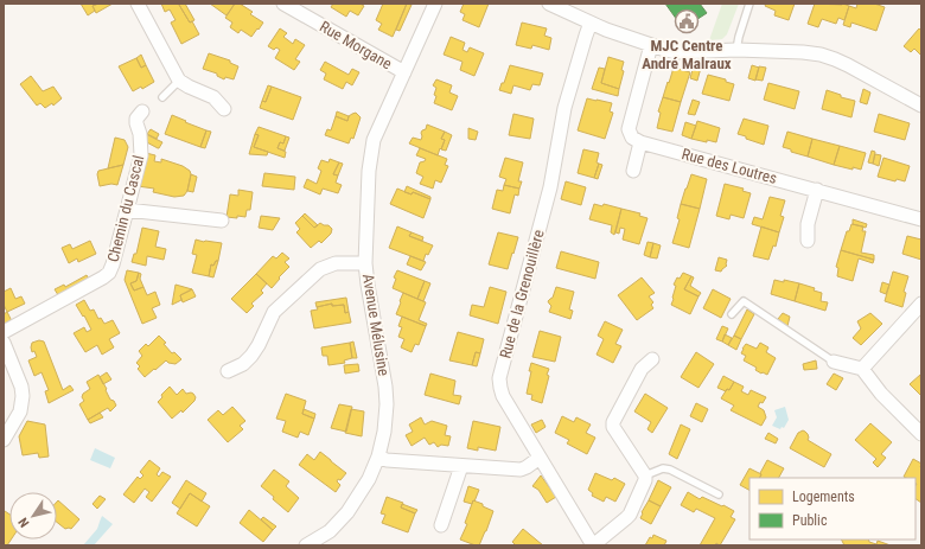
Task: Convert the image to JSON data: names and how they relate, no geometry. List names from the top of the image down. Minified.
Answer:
{"streets":{"street":["Rue Morgane","Rue des Loutres","Chemin du Cascal","Rue de la Grenouillère","Avenue Mélusine"]},"crossings":[["Rue Morgane","Avenue Mélusine"]],"places":{"public building":["MJC Centre André Malraux"]},"legend":["Logements","Public"],"north":"bottom left"}
